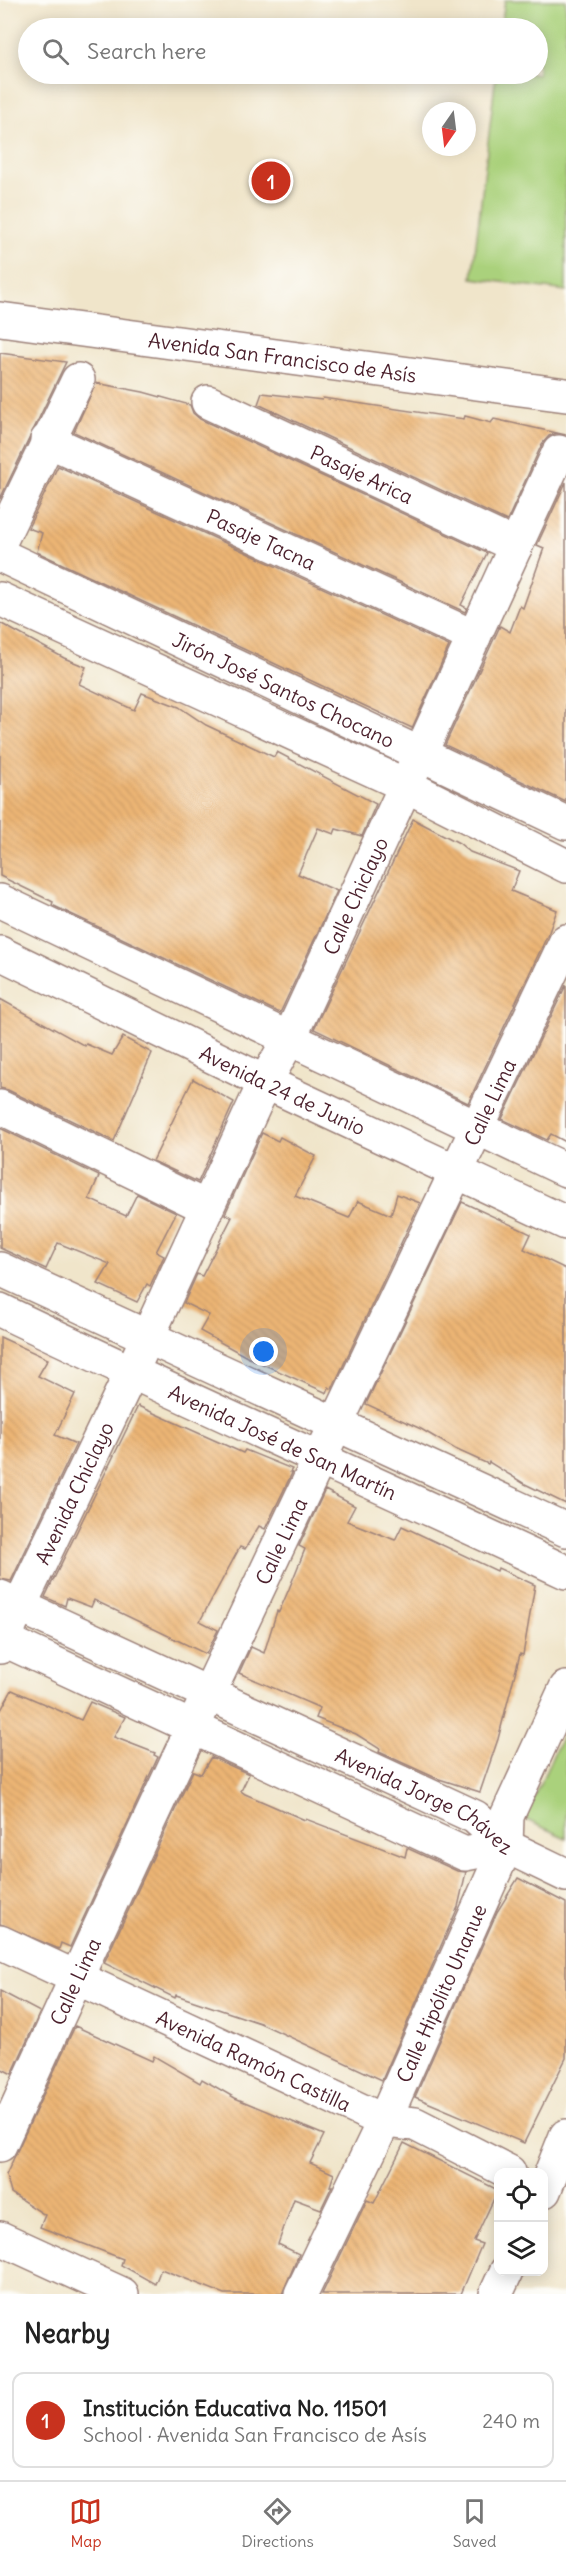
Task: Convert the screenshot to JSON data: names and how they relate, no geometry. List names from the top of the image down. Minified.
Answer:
{"streets":{"main road":["Avenida San Francisco de Asís","Pasaje Arica","Pasaje Tacna","Jirón José Santos Chocano","Calle Chiclayo","Avenida 24 de Junio","Calle Lima","Avenida José de San Martín","Avenida Chiclayo","Avenida Jorge Chávez","Calle Hipólito Unanue","Avenida Ramón Castilla"]},"crossings":[["Pasaje Arica","Calle Chiclayo"],["Pasaje Tacna","Calle Chiclayo"],["Jirón José Santos Chocano","Calle Chiclayo"],["Calle Chiclayo","Avenida 24 de Junio"],["Calle Chiclayo","Avenida José de San Martín"],["Calle Chiclayo","Avenida Chiclayo"],["Avenida 24 de Junio","Calle Lima"],["Calle Lima","Avenida José de San Martín"],["Calle Lima","Avenida Jorge Chávez"],["Calle Lima","Avenida Ramón Castilla"],["Avenida José de San Martín","Avenida Chiclayo"],["Avenida Chiclayo","Avenida Jorge Chávez"],["Avenida Jorge Chávez","Calle Hipólito Unanue"],["Calle Hipólito Unanue","Avenida Ramón Castilla"]],"north":"bottom","page":{"search":"Search here","pins":"1","heading":"Nearby","list":[{"mark":"1","name":"Institución Educativa No. 11501","note":"School · Avenida San Francisco de Asís","value":"240 m"}],"nav":["Map","Directions","Saved"]}}
